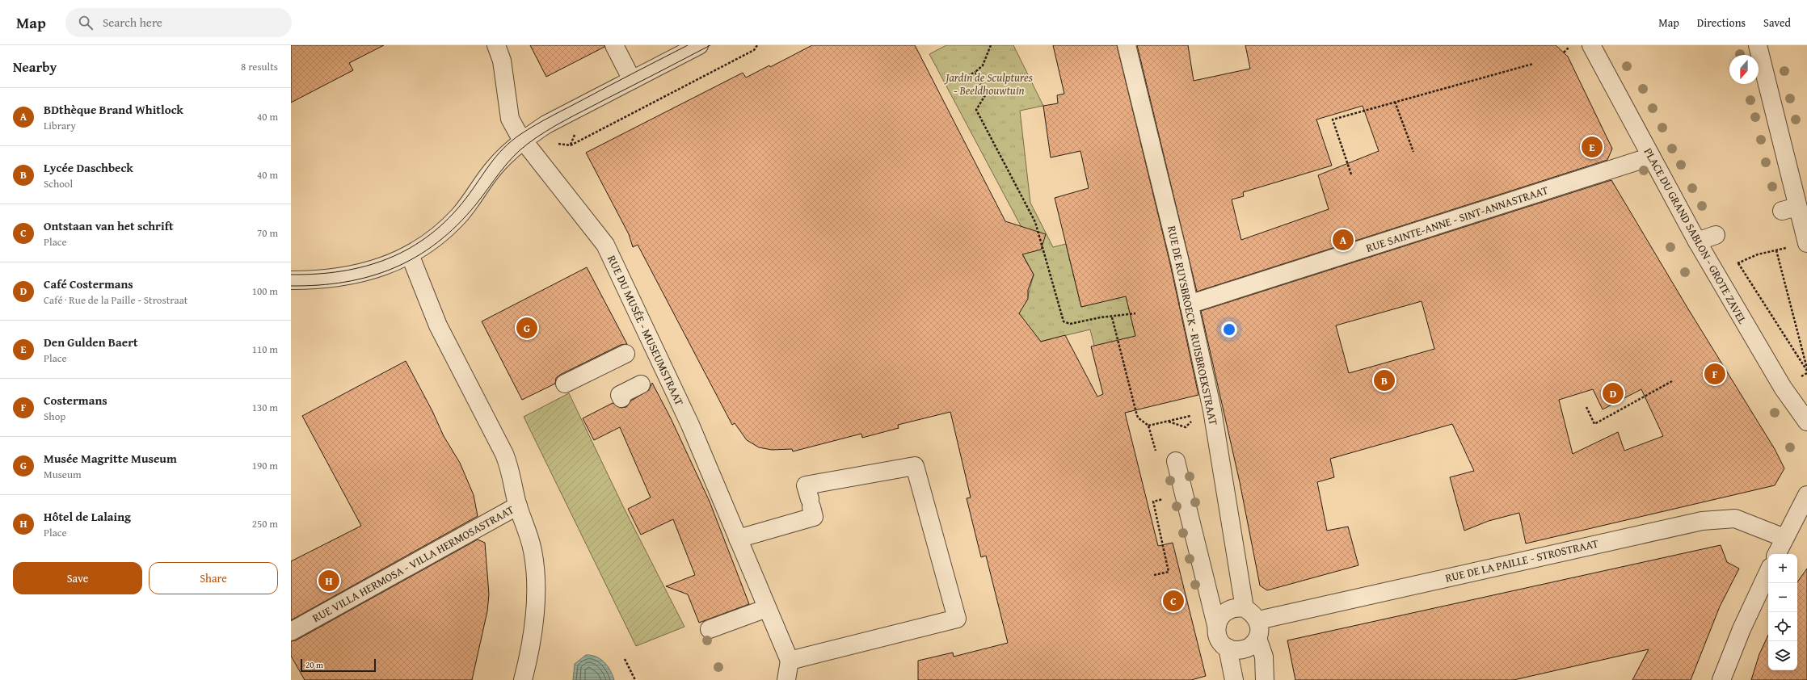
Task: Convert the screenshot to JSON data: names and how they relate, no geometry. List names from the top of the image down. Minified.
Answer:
{"streets":{"street":["RUE SAINTE-ANNE - SINT-ANNASTRAAT","PLACE DU GRAND SABLON - GROTE ZAVEL","RUE DE RUYSBROECK - RUISBROEKSTRAAT","RUE DU MUSÉE - MUSEUMSTRAAT","RUE DE LA PAILLE - STROSTRAAT","RUE VILLA HERMOSA - VILLA HERMOSASTRAAT"]},"crossings":[["RUE SAINTE-ANNE - SINT-ANNASTRAAT","PLACE DU GRAND SABLON - GROTE ZAVEL"],["RUE SAINTE-ANNE - SINT-ANNASTRAAT","RUE DE RUYSBROECK - RUISBROEKSTRAAT"],["RUE DE RUYSBROECK - RUISBROEKSTRAAT","RUE DE LA PAILLE - STROSTRAAT"]],"parks":["Jardin de Sculptures - Beeldhouwtuin"],"scale_bar":"20 m","north":"bottom","page":{"header":"Map","search":"Search here","nav":["Map","Directions","Saved"],"heading":["Nearby","8 results"],"list":[{"mark":"A","name":"BDthèque Brand Whitlock","note":"Library","value":"40 m"},{"mark":"B","name":"Lycée Daschbeck","note":"School","value":"40 m"},{"mark":"C","name":"Ontstaan van het schrift","note":"Place","value":"70 m"},{"mark":"D","name":"Café Costermans","note":"Café · Rue de la Paille - Strostraat","value":"100 m"},{"mark":"E","name":"Den Gulden Baert","note":"Place","value":"110 m"},{"mark":"F","name":"Costermans","note":"Shop","value":"130 m"},{"mark":"G","name":"Musée Magritte Museum","note":"Museum","value":"190 m"},{"mark":"H","name":"Hôtel de Lalaing","note":"Place","value":"250 m"}],"pins":["E","A","G","F","B","D","H","C"],"buttons":["Save","Share"],"map_buttons":["+","−"],"scale":"20 m"}}
